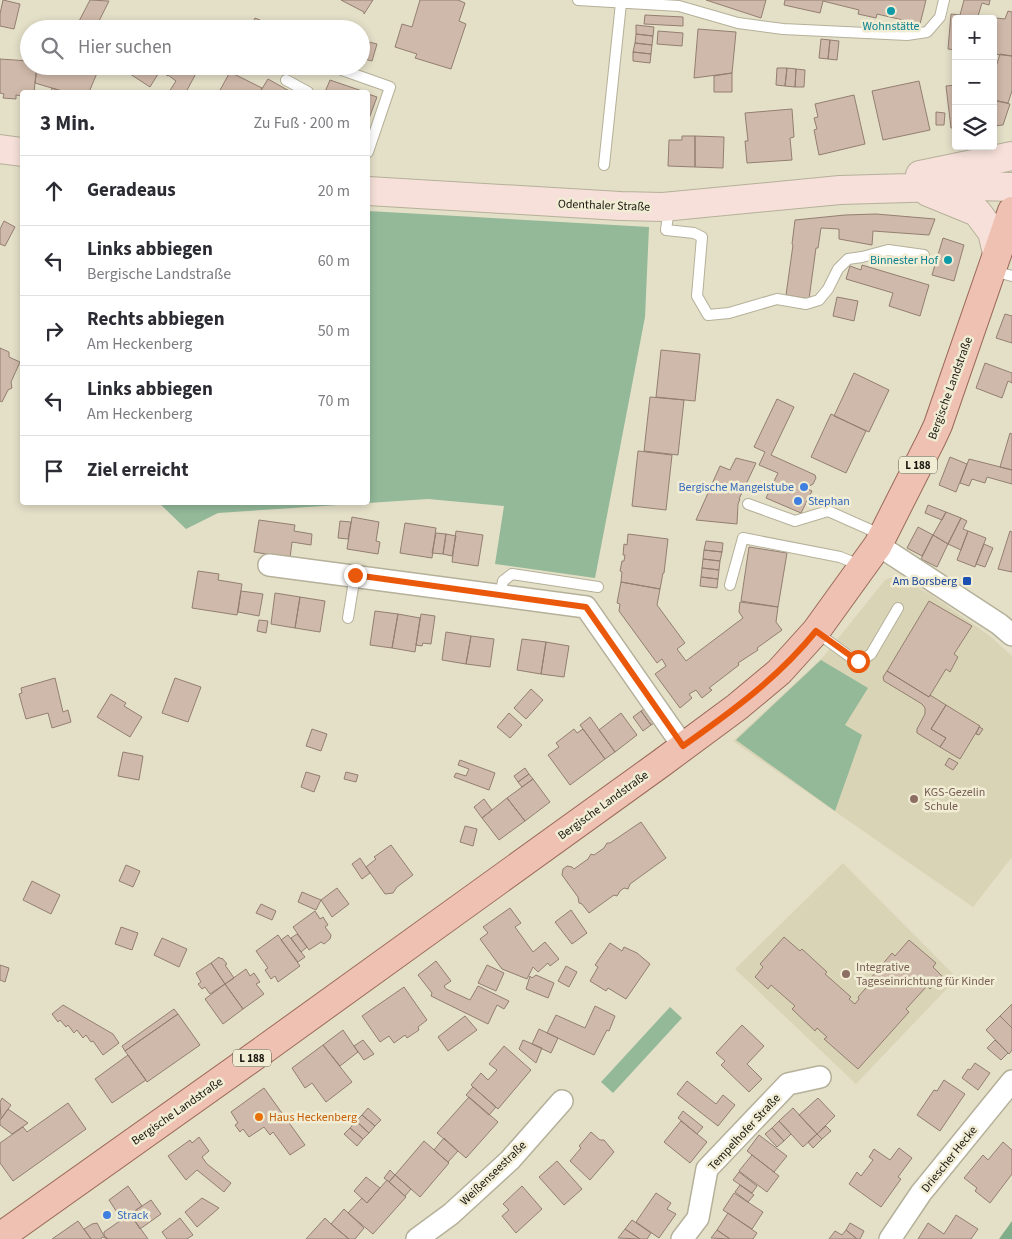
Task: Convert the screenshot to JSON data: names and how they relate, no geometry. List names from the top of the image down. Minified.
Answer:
{"streets":{"main road":["Odenthaler Straße","Bergische Landstraße","L 188"],"street":["Tempelhofer Straße","Driescher Hecke","Weißenseestraße"]},"places":{"other":["Wohnstätte","Binnester Hof","Bergische Mangelstube","Stephan","KGS-Gezelin Schule","Integrative Tageseinrichtung für Kinder","Haus Heckenberg","Strack"],"transit":["Am Borsberg"]},"page":{"map_buttons":["+","−"],"search":"Hier suchen","heading":["3 Min.","Zu Fuß · 200 m"],"list":[["Geradeaus","20 m"],["Links abbiegen","Bergische Landstraße","60 m"],["Rechts abbiegen","Am Heckenberg","50 m"],["Links abbiegen","Am Heckenberg","70 m"],"Ziel erreicht"]}}
